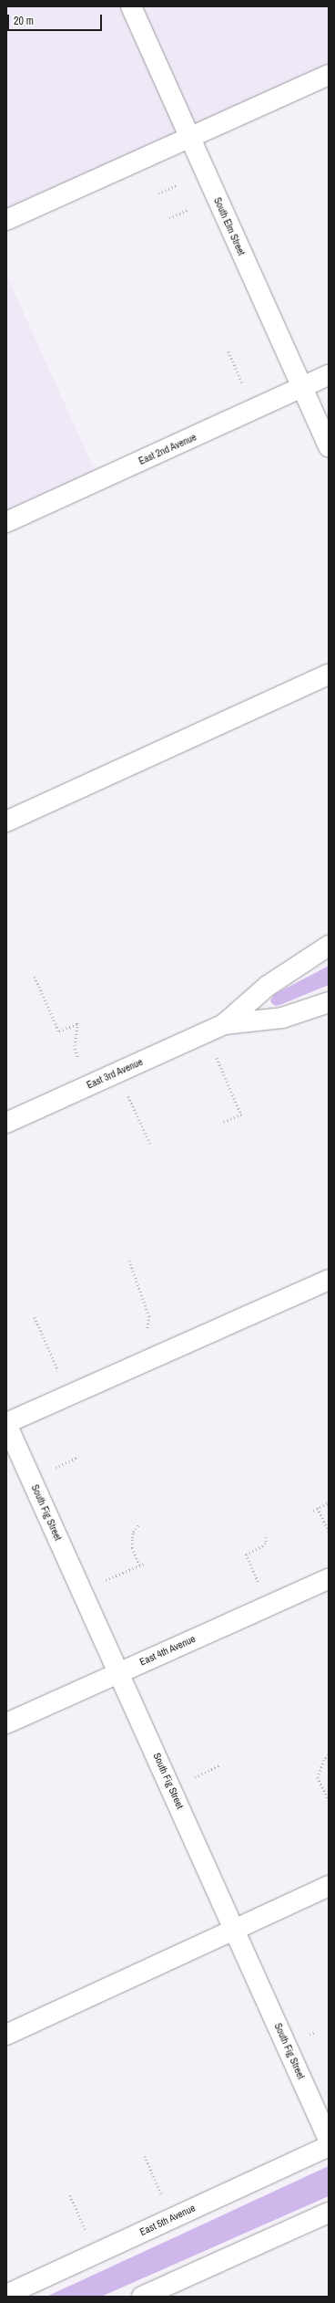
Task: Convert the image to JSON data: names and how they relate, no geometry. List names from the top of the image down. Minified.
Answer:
{"streets":{"street":["South Elm Street","East 2nd Avenue","East 3rd Avenue","South Fig Street","East 4th Avenue","East 5th Avenue"]},"crossings":[["South Elm Street","East 2nd Avenue"],["South Fig Street","East 4th Avenue"]],"scale_bar":"20 m"}
